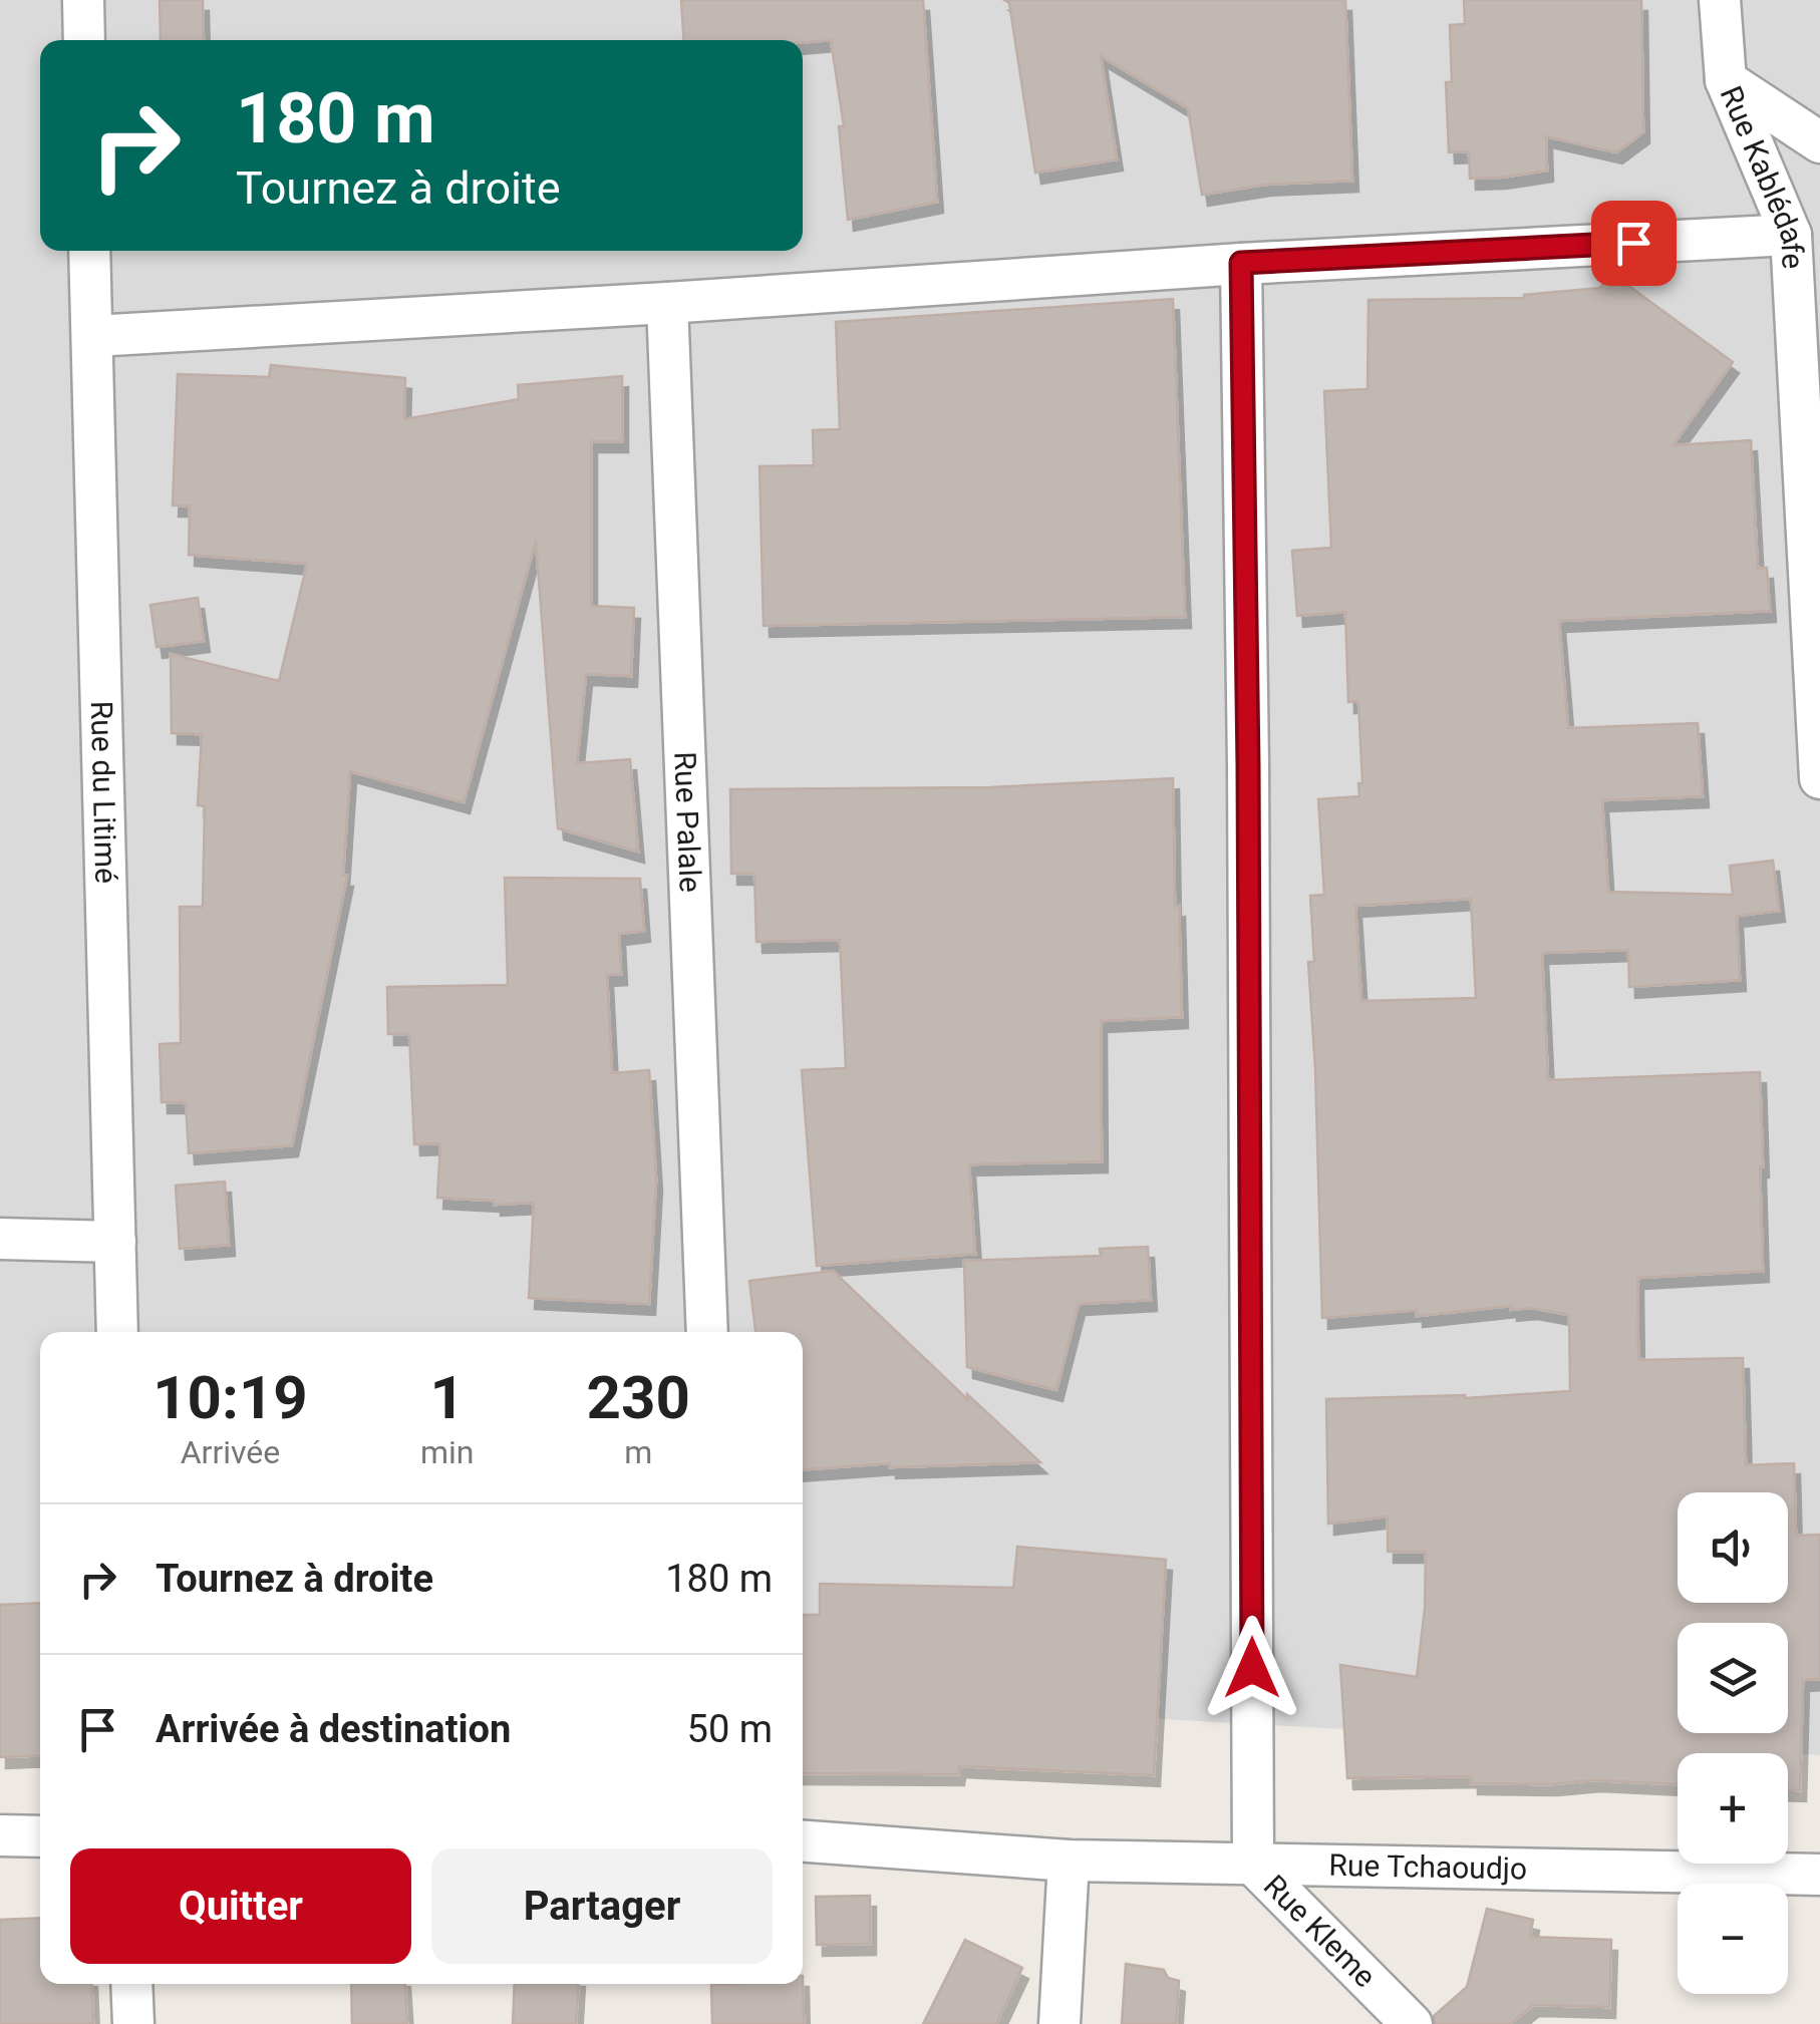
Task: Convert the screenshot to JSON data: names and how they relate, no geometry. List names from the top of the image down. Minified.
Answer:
{"streets":{"street":["Rue Kablédafe","Rue du Litimé","Rue Palale","Rue Tchaoudjo","Rue Kleme"]},"crossings":[["Rue Tchaoudjo","Rue Kleme"]],"page":{"turn":["180 m","Tournez à droite"],"eta":["10:19","Arrivée","1","min","230","m"],"map_buttons":["+","−"],"list":[{"name":"Tournez à droite","value":"180 m"},{"name":"Arrivée à destination","value":"50 m"}],"buttons":["Quitter","Partager"]}}
